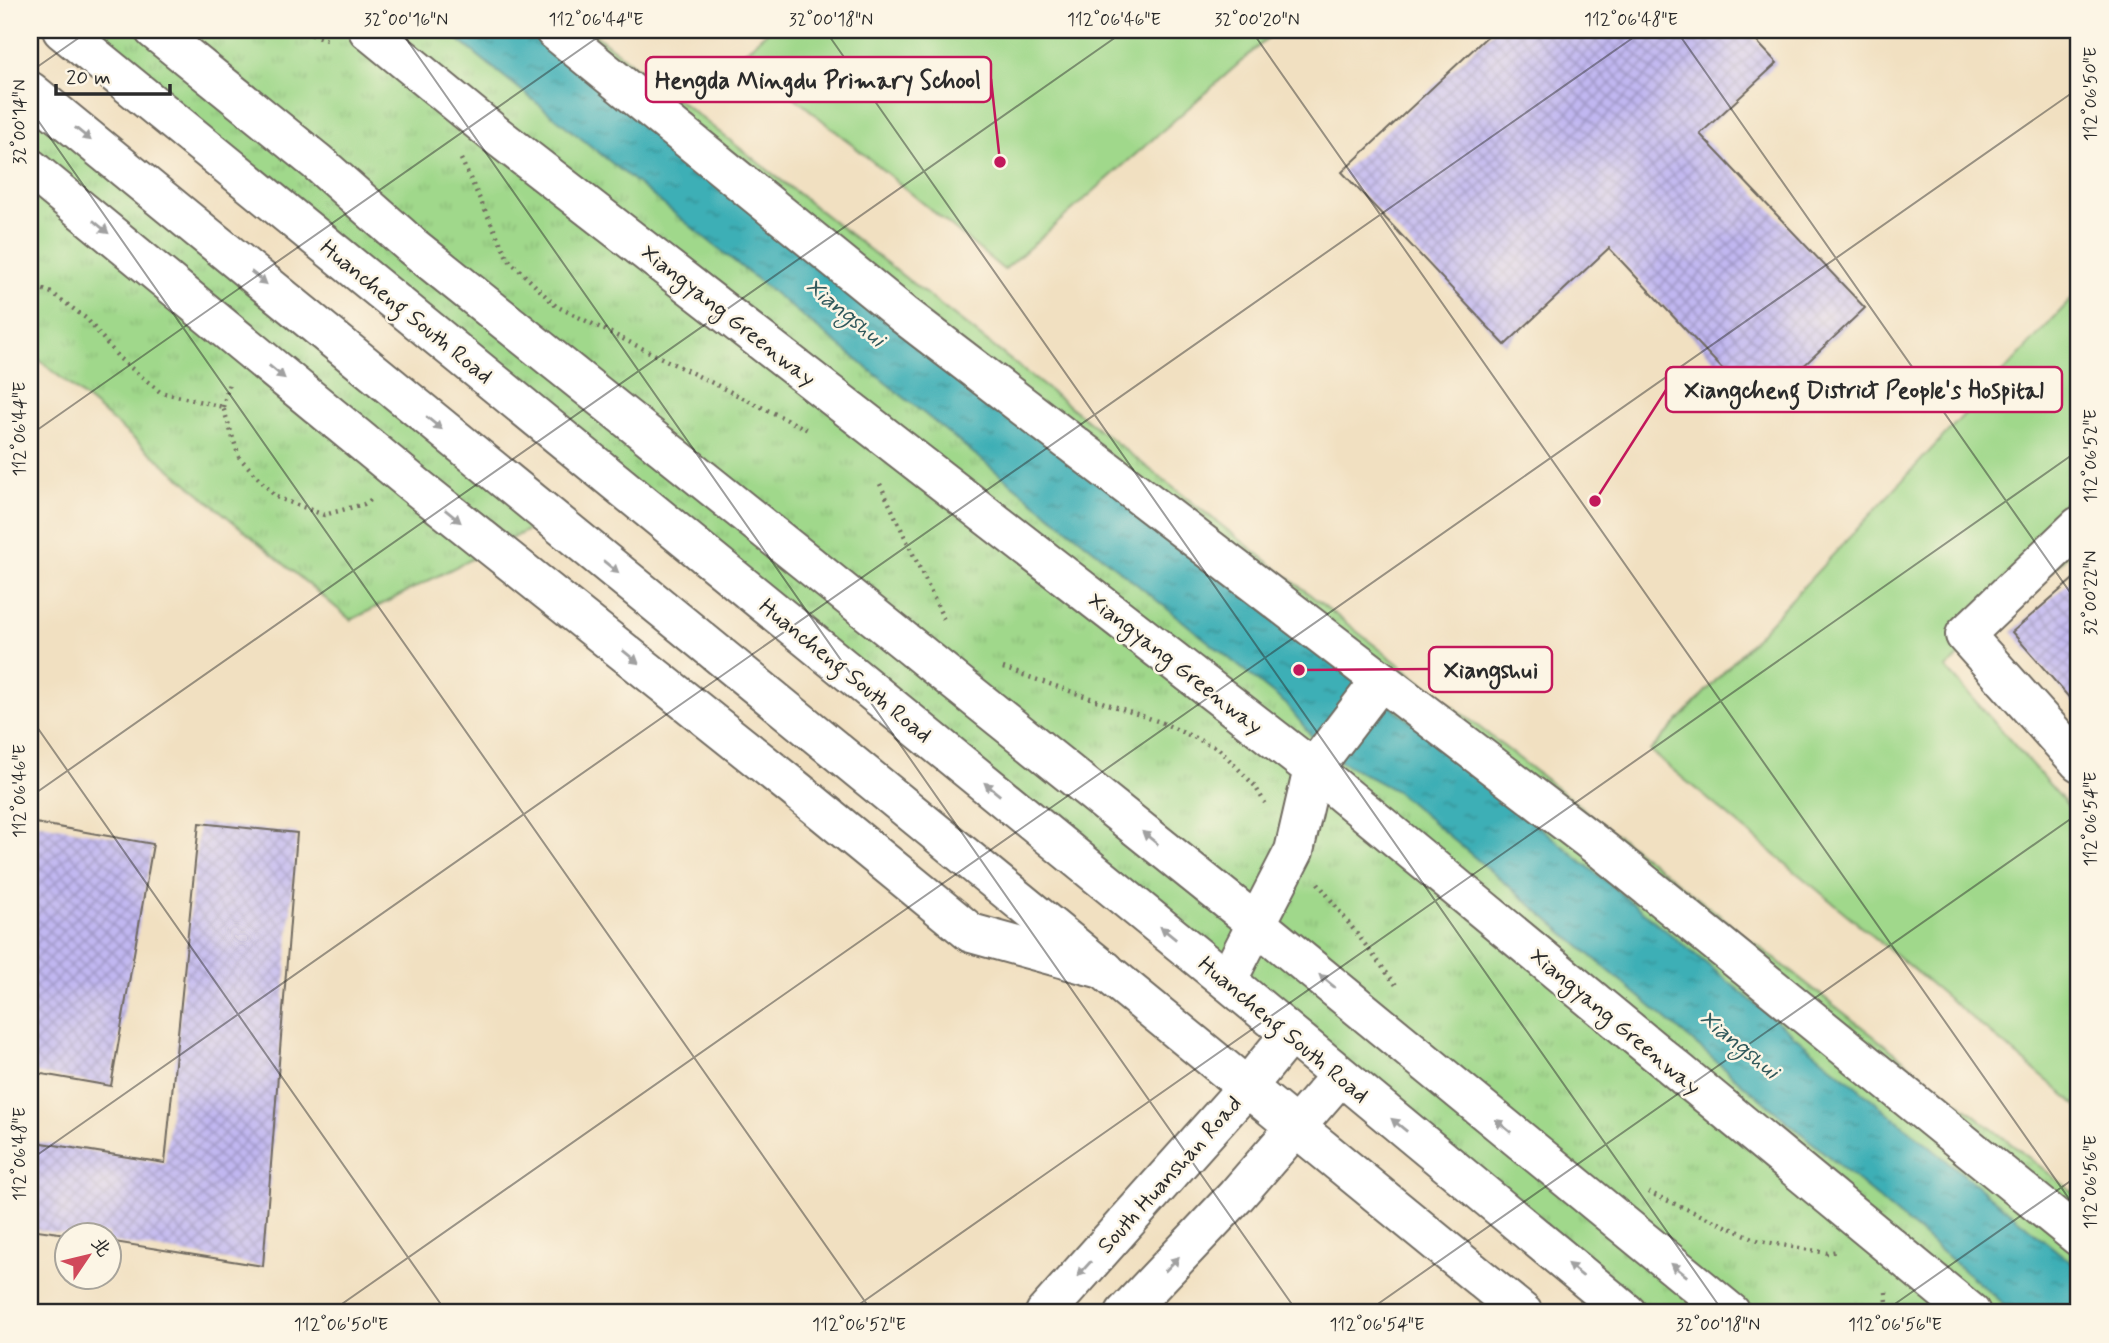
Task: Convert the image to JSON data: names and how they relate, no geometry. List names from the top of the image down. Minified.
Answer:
{"streets":{"main road":["Huancheng South Road","Xiangyang Greenway","South Huanshan Road"]},"crossings":[["Huancheng South Road","South Huanshan Road"]],"water":["Xiangshui"],"places":["Hengda Mingdu Primary School","Xiangcheng District People's Hospital","Xiangshui"],"scale_bar":"20 m","north":"top right","coordinates":["32°00'16\"N","112°06'44\"E","32°00'18\"N","112°06'46\"E","32°00'20\"N","112°06'48\"E","112°06'50\"E","32°00'14\"N","112°06'52\"E","32°00'22\"N","112°06'54\"E","112°06'56\"E"]}
